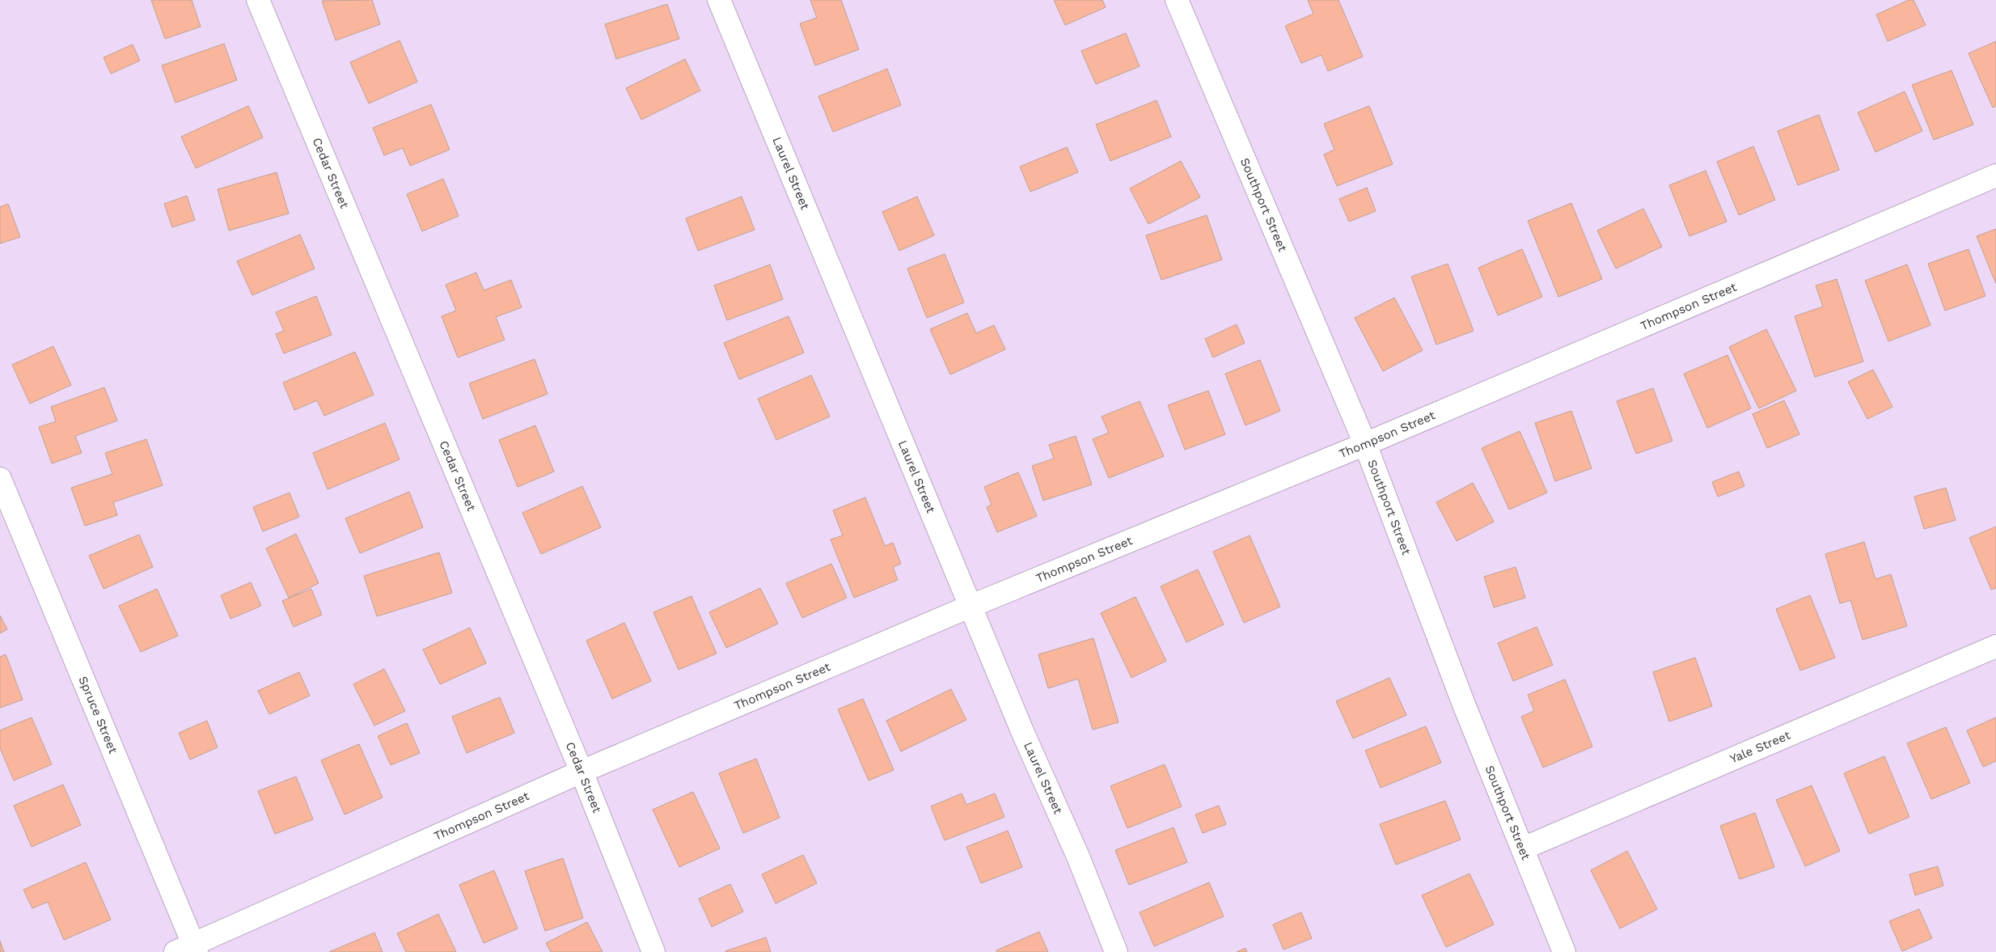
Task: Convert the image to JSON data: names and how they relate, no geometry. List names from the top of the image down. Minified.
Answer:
{"streets":{"street":["Cedar Street","Laurel Street","Southport Street","Thompson Street","Spruce Street","Yale Street"]},"crossings":[["Cedar Street","Thompson Street"],["Laurel Street","Thompson Street"],["Southport Street","Thompson Street"],["Southport Street","Yale Street"],["Thompson Street","Spruce Street"]]}
